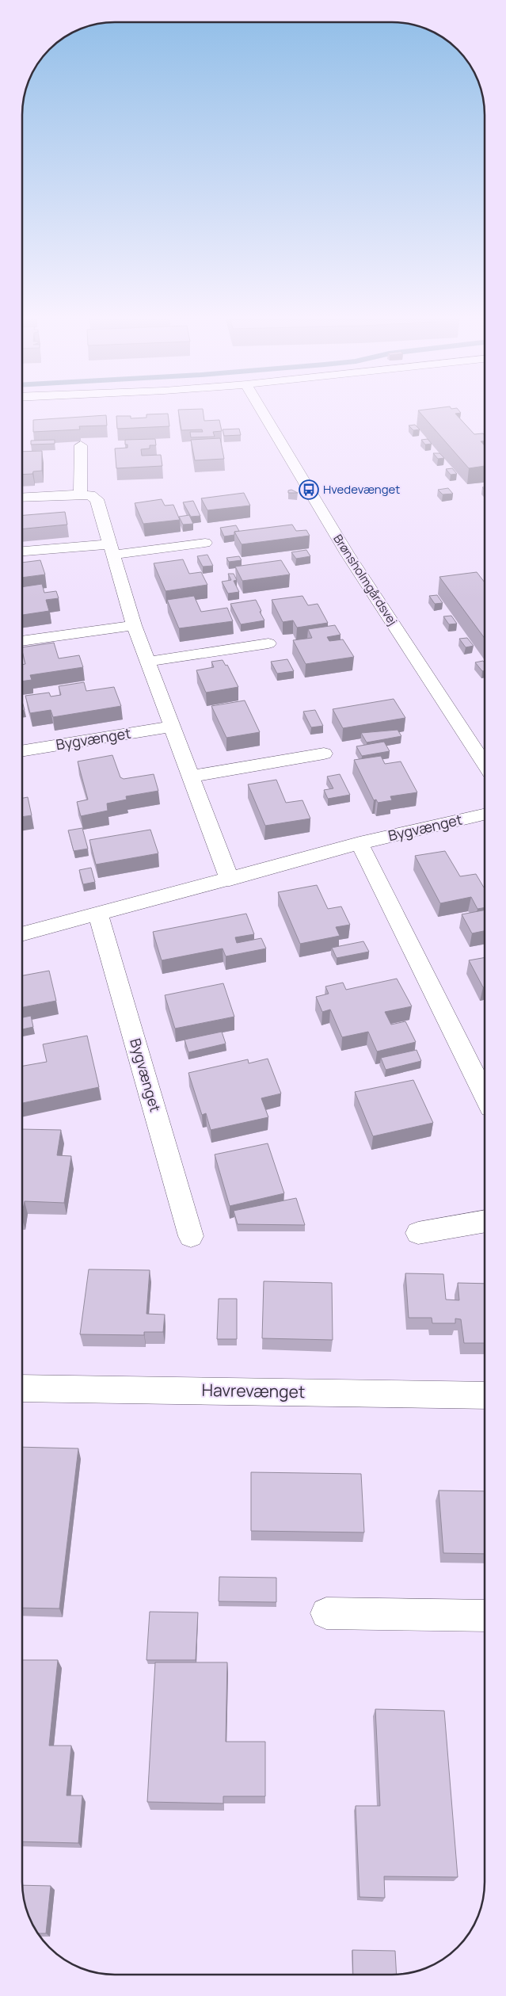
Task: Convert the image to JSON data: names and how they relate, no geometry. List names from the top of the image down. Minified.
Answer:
{"streets":{"street":["Brønsholmgårdsvej","Bygvænget","Havrevænget"]},"places":{"bus stop":["Hvedevænget"]}}
